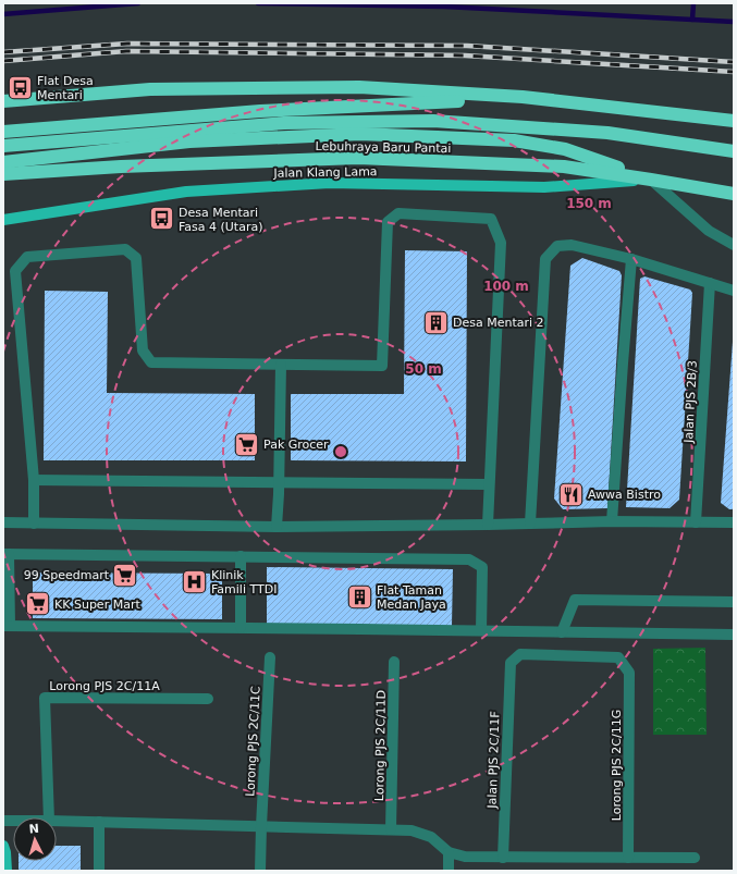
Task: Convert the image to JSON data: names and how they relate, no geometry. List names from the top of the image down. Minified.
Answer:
{"streets":{"highway":["Lebuhraya Baru Pantai"],"main road":["Jalan Klang Lama"],"street":["Jalan PJS 2B/3","Lorong PJS 2C/11A","Lorong PJS 2C/11C","Lorong PJS 2C/11D","Jalan PJS 2C/11F","Lorong PJS 2C/11G"]},"crossings":[["Lebuhraya Baru Pantai","Jalan Klang Lama"],["Jalan PJS 2C/11F","Lorong PJS 2C/11G"]],"places":{"bus stop":["Flat Desa Mentari","Desa Mentari Fasa 4 (Utara)"],"building":["Desa Mentari 2","Flat Taman Medan Jaya"],"supermarket":["Pak Grocer","99 Speedmart","KK Super Mart"],"restaurant":["Awwa Bistro"],"hospital":["Klinik Famili TTDI"]},"north":"top","rings":["150 m","100 m","50 m"]}
